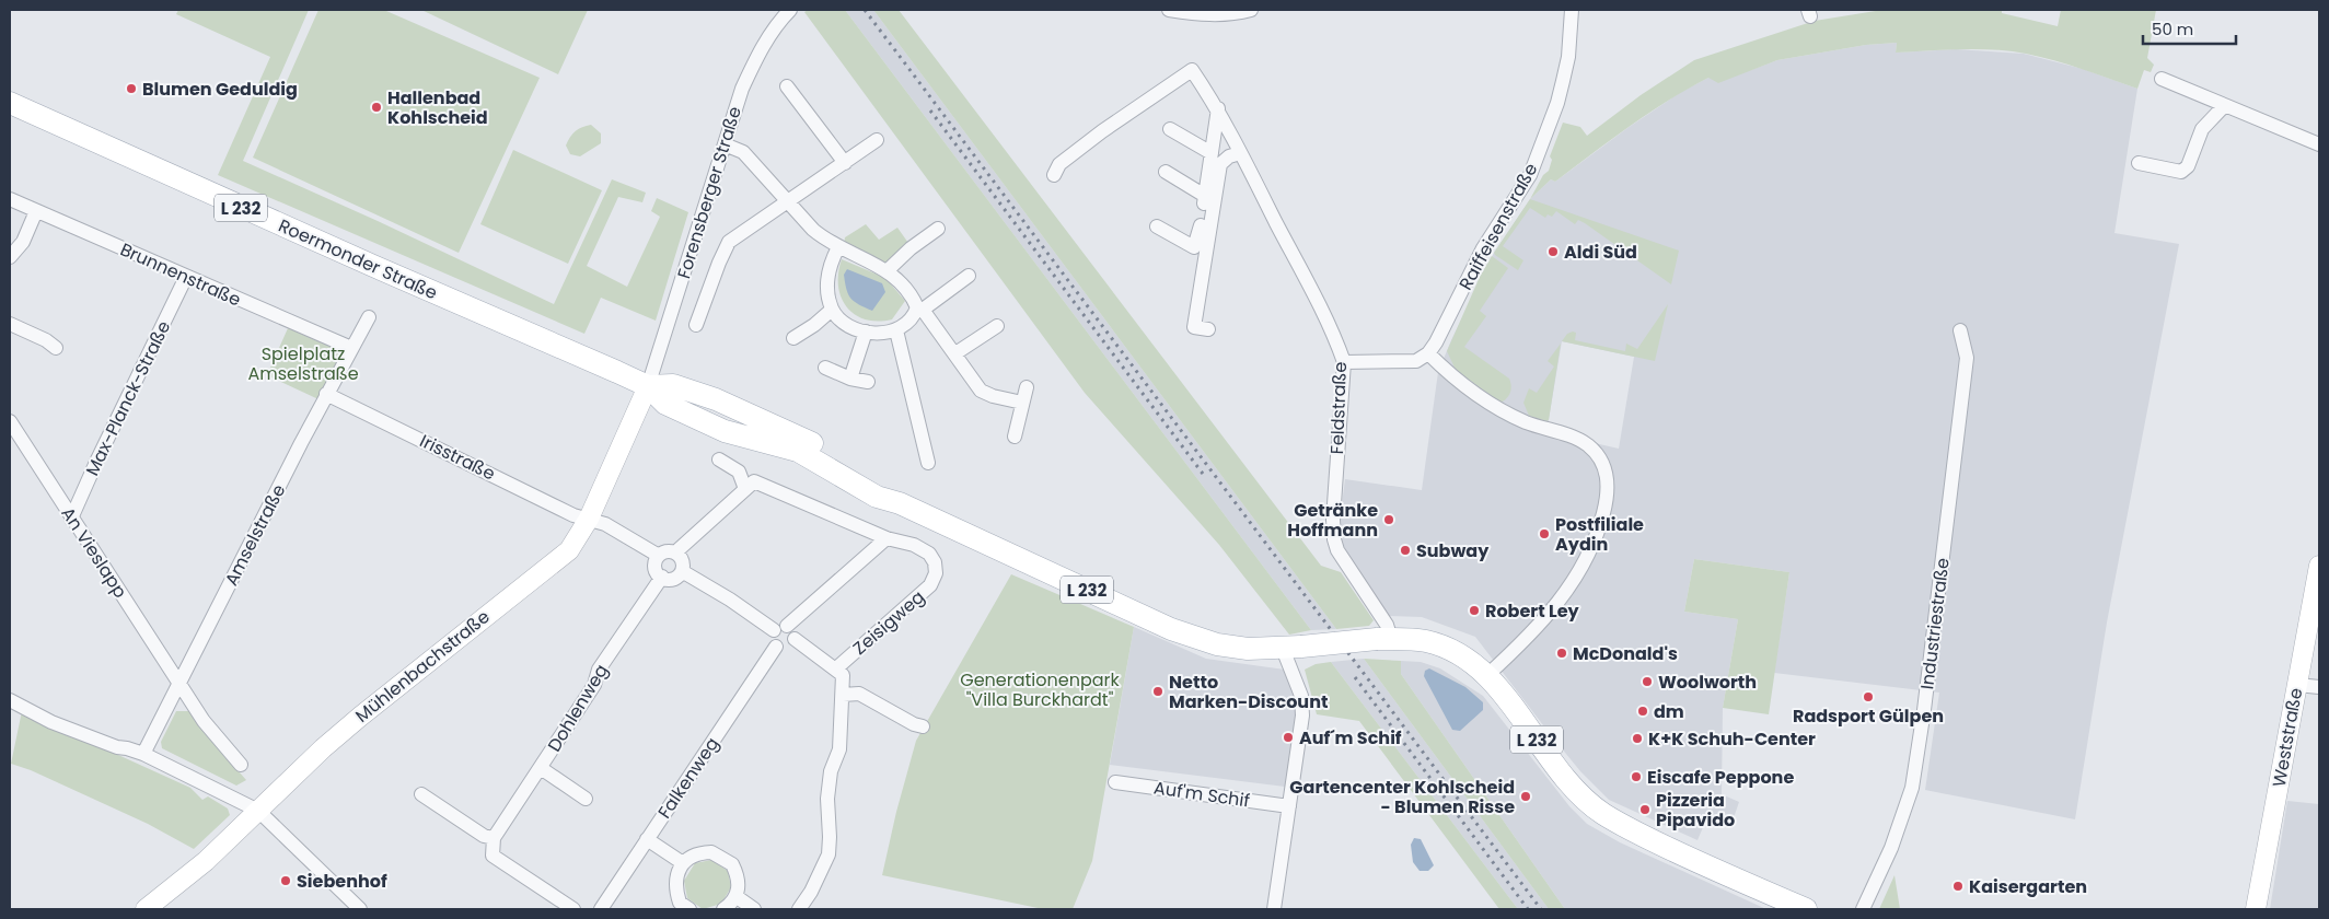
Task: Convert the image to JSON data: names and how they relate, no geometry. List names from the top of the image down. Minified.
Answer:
{"streets":{"main road":["L 232","Roermonder Straße"],"street":["Forensberger Straße","Raiffeisenstraße","Brunnenstraße","Max-Planck-Straße","Feldstraße","Irisstraße","Amselstraße","An Vieslapp","Zeisigweg","Industriestraße","Mühlenbachstraße","Dohlenweg","Weststraße","Falkenweg","Auf'm Schif"]},"crossings":[["Forensberger Straße","Roermonder Straße"],["Forensberger Straße","Mühlenbachstraße"],["Roermonder Straße","Feldstraße"],["Roermonder Straße","Mühlenbachstraße"],["Brunnenstraße","Max-Planck-Straße"],["Brunnenstraße","Amselstraße"],["Max-Planck-Straße","An Vieslapp"],["Irisstraße","Amselstraße"],["Irisstraße","Mühlenbachstraße"],["Irisstraße","Dohlenweg"],["Amselstraße","An Vieslapp"]],"parks":["Spielplatz Amselstraße","Generationenpark \"Villa Burckhardt\""],"places":["Blumen Geduldig","Hallenbad Kohlscheid","Aldi Süd","Getränke Hoffmann","Postfiliale Aydin","Subway","Robert Ley","McDonald's","Woolworth","Netto Marken-Discount","Radsport Gülpen","dm","Auf´m Schif","K+K Schuh-Center","Eiscafe Peppone","Gartencenter Kohlscheid - Blumen Risse","Pizzeria Pipavido","Siebenhof","Kaisergarten"],"scale_bar":"50 m"}
